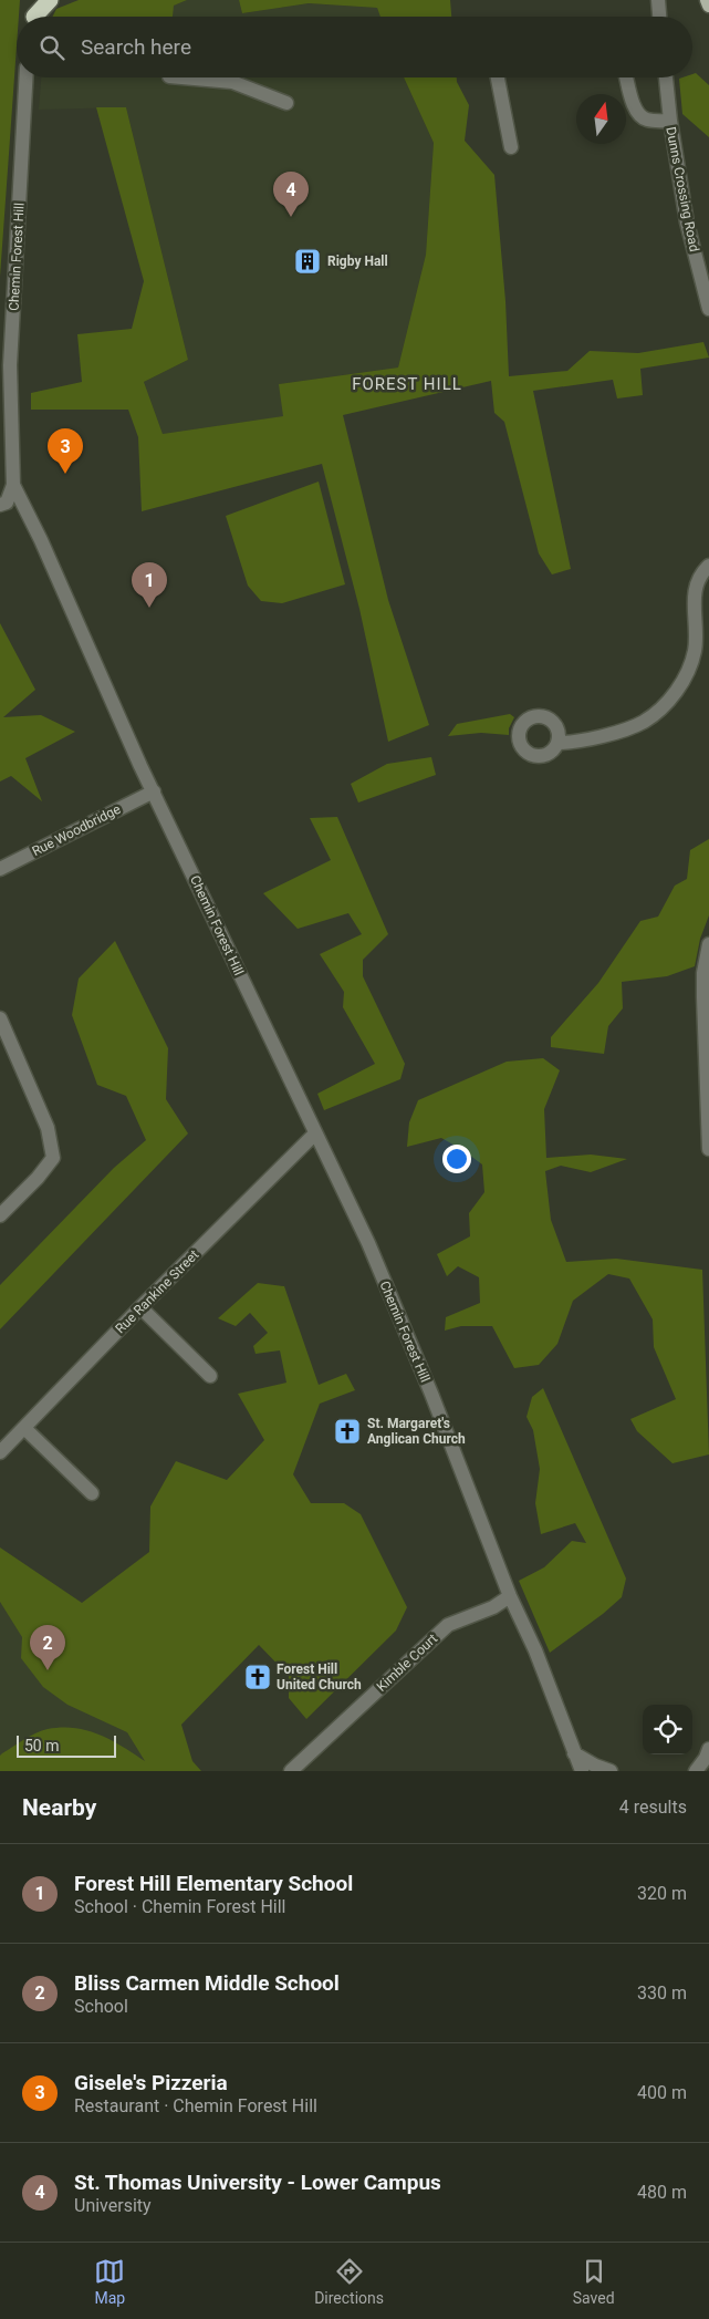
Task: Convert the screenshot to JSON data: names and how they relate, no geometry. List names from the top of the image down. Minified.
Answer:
{"streets":{"street":["Dunns Crossing Road","Chemin Forest Hill","Rue Woodbridge","Rue Rankine Street","Kimble Court"]},"crossings":[["Chemin Forest Hill","Rue Woodbridge"],["Chemin Forest Hill","Rue Rankine Street"],["Chemin Forest Hill","Kimble Court"]],"districts":["FOREST HILL"],"places":{"building":["Rigby Hall"],"church":["St. Margaret's Anglican Church","Forest Hill United Church"]},"scale_bar":"50 m","north":"top","page":{"search":"Search here","pins":["4","3","1","2"],"scale":"50 m","heading":["Nearby","4 results"],"list":[{"mark":"1","name":"Forest Hill Elementary School","note":"School · Chemin Forest Hill","value":"320 m"},{"mark":"2","name":"Bliss Carmen Middle School","note":"School","value":"330 m"},{"mark":"3","name":"Gisele's Pizzeria","note":"Restaurant · Chemin Forest Hill","value":"400 m"},{"mark":"4","name":"St. Thomas University - Lower Campus","note":"University","value":"480 m"}],"nav":["Map","Directions","Saved"]}}
